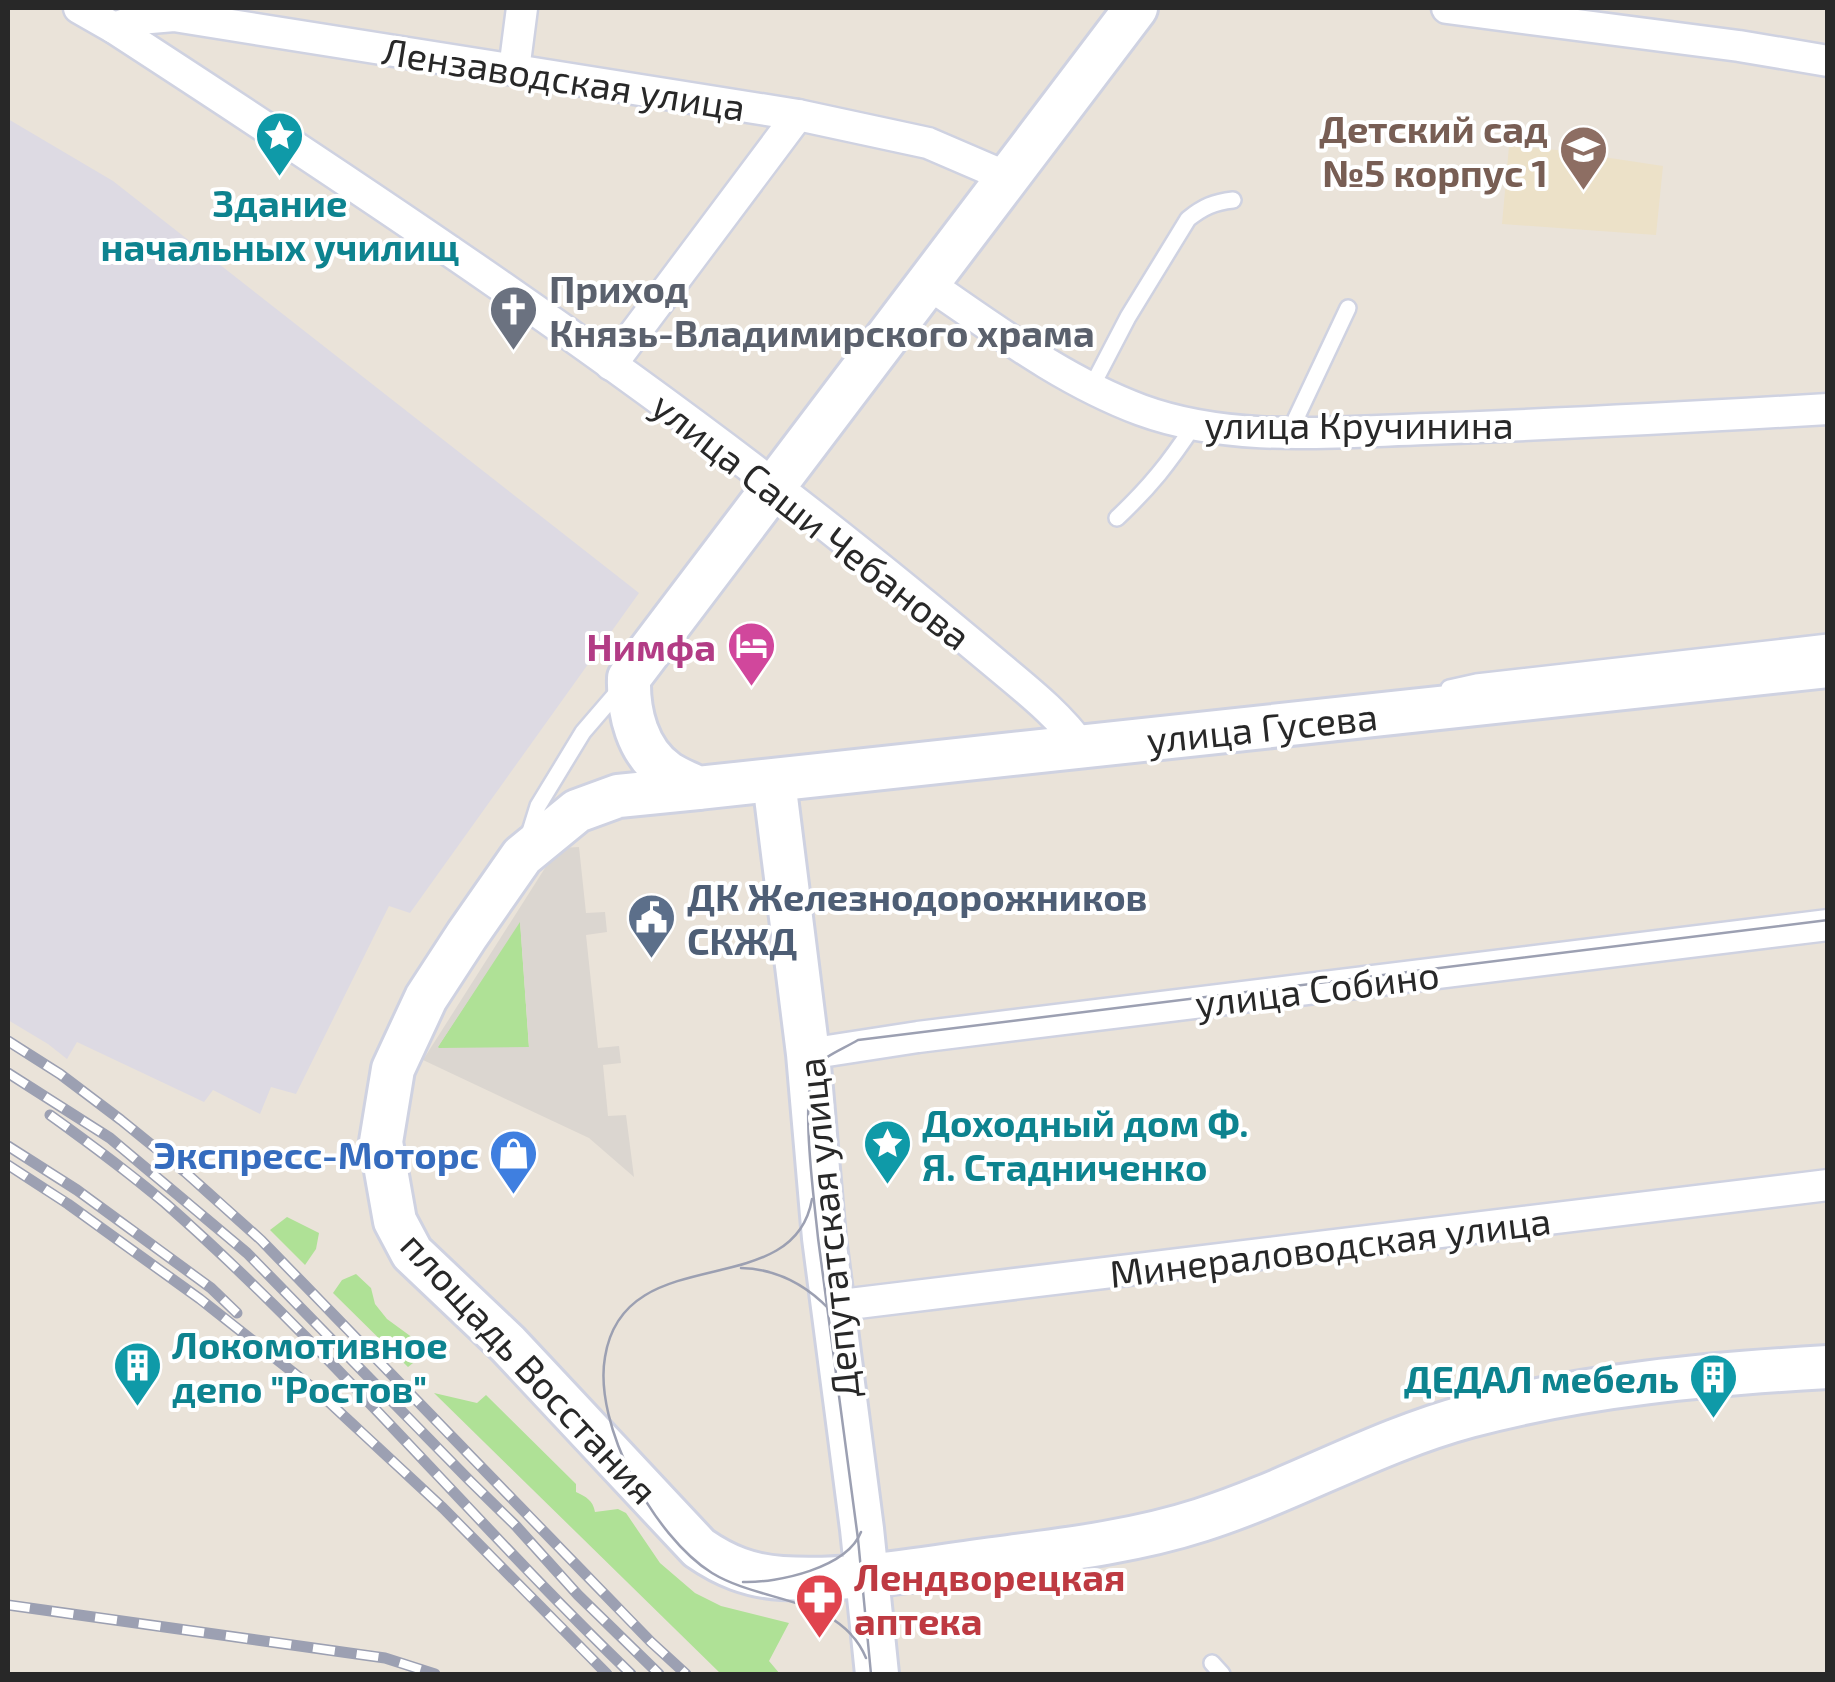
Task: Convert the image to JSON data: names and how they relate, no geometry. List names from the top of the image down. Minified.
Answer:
{"streets":{"street":["Лензаводская улица","улица Кручинина","улица Саши Чебанова","улица Гусева","улица Собино","Депутатская улица","Минераловодская улица","площадь Восстания"]},"crossings":[["Лензаводская улица","улица Саши Чебанова"],["улица Саши Чебанова","улица Гусева"],["улица Гусева","Депутатская улица"],["улица Гусева","площадь Восстания"],["улица Собино","Депутатская улица"],["Депутатская улица","Минераловодская улица"],["Депутатская улица","площадь Восстания"]],"places":{"place":["Здание начальных училищ","Доходный дом Ф. Я. Стадниченко"],"school or university":["Детский сад №5 корпус 1"],"church":["Приход Князь-Владимирского храма"],"hotel":["Нимфа"],"public building":["ДК Железнодорожников СКЖД"],"shop":["Экспресс-Моторс"],"building":["Локомотивное депо \"Ростов\"","ДЕДАЛ мебель"],"pharmacy":["Лендворецкая аптека"]}}
